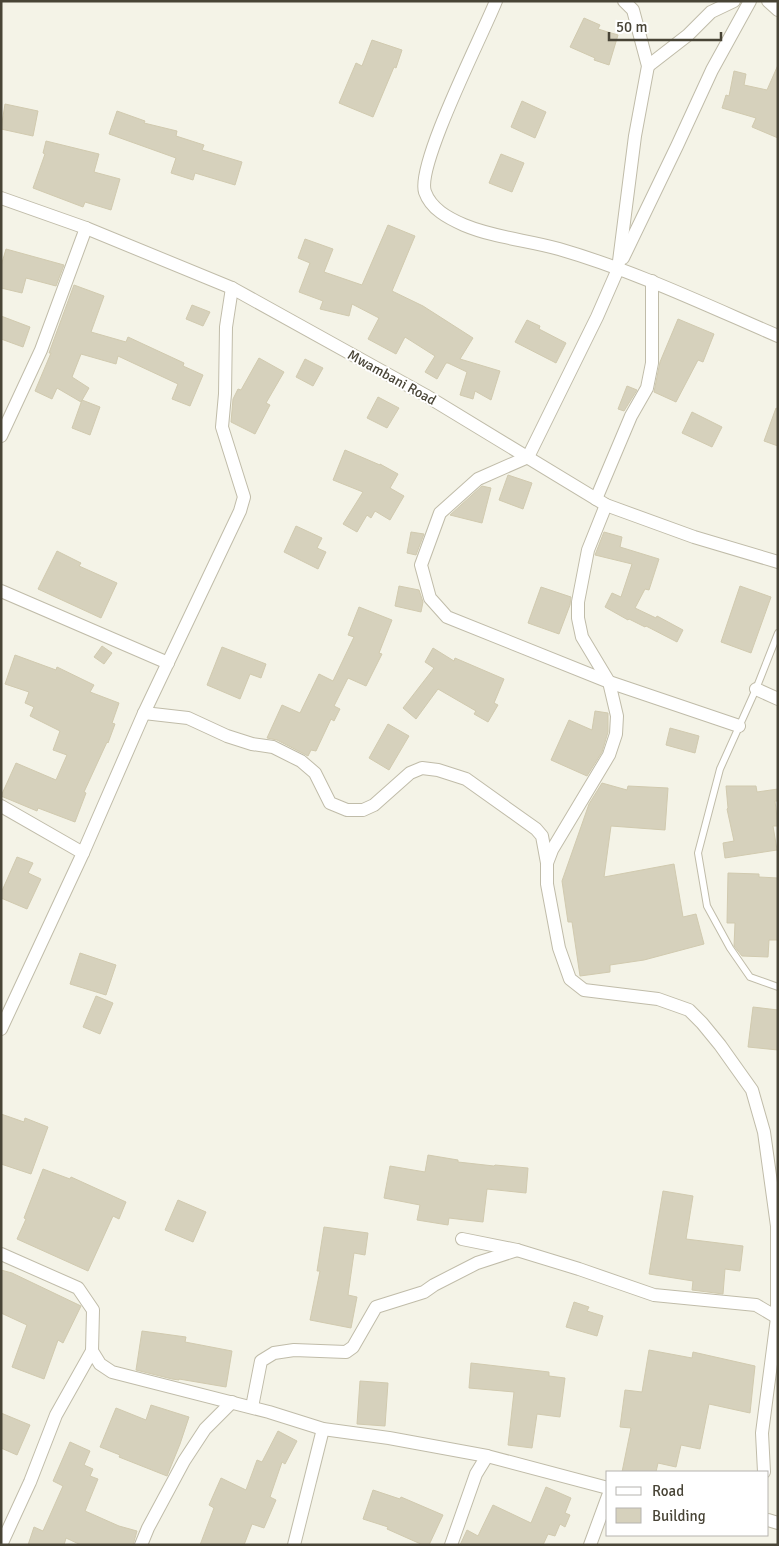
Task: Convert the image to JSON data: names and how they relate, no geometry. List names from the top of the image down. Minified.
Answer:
{"streets":{"street":["Mwambani Road"]},"legend":["Road","Building"],"scale_bar":"50 m"}
